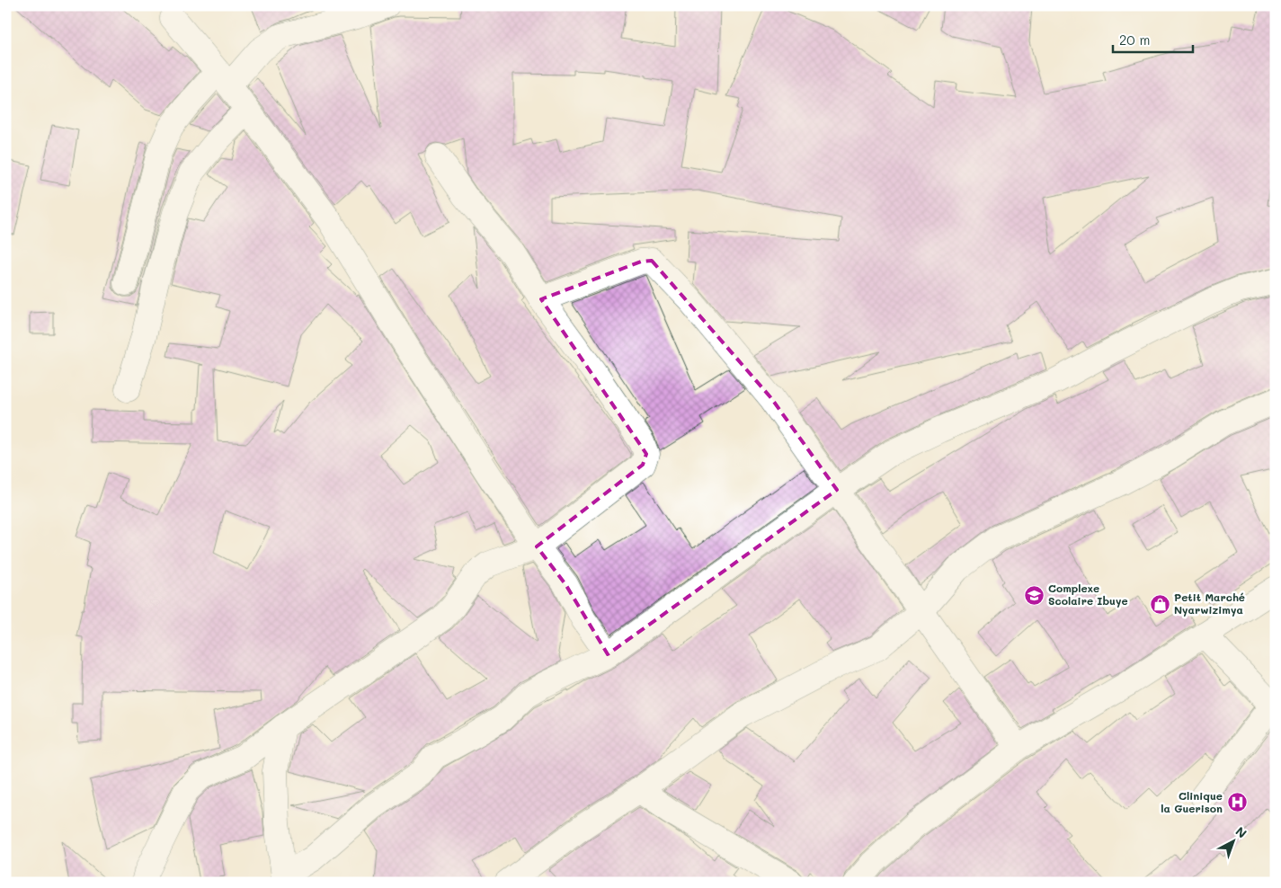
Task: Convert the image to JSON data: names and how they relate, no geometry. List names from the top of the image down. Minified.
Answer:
{"places":{"school or university":["Complexe Scolaire Ibuye"],"shop":["Petit Marché Nyarwizimya"],"hospital":["Clinique la Guerison"]},"scale_bar":"20 m","north":"top right"}
